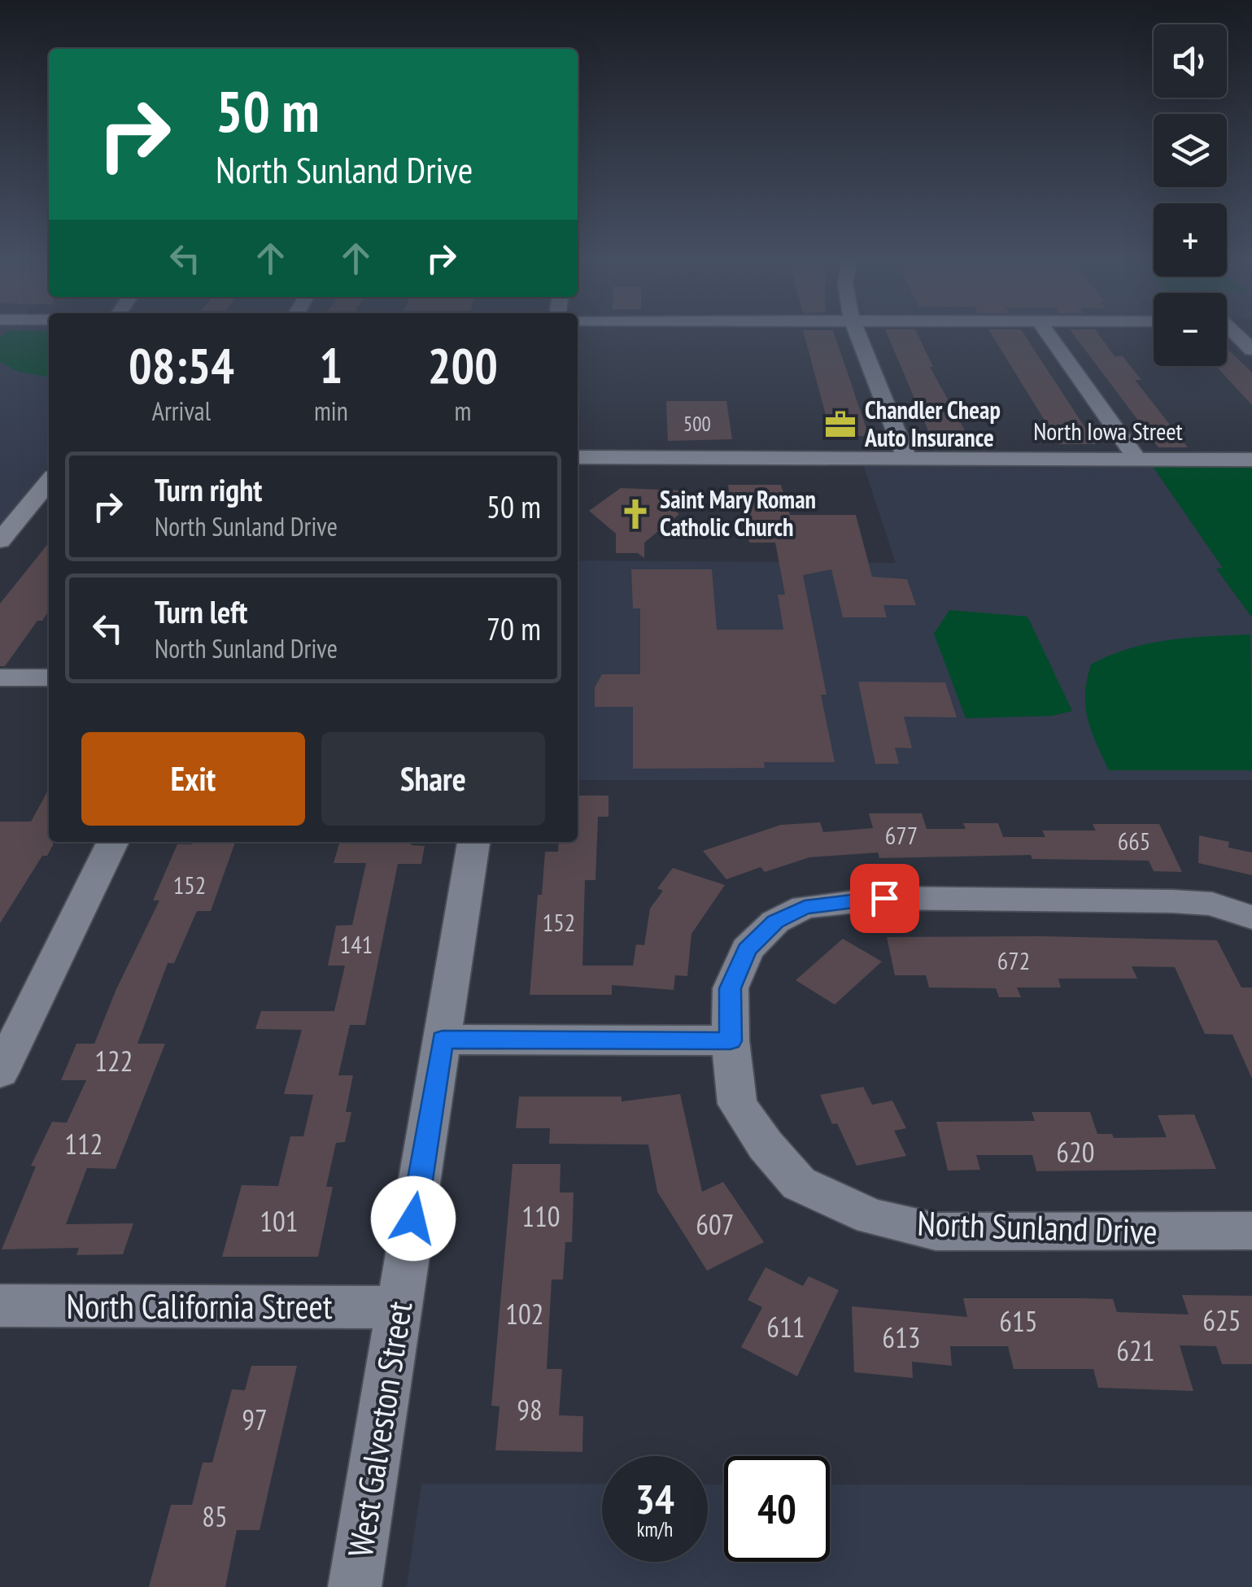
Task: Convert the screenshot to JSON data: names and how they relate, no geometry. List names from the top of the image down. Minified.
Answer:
{"streets":{"street":["North Iowa Street","North Sunland Drive","North California Street","West Galveston Street"]},"crossings":[["North California Street","West Galveston Street"]],"places":{"office":["Chandler Cheap Auto Insurance"],"church":["Saint Mary Roman Catholic Church"]},"house_numbers":["500","677","665","152","152","141","672","122","112","620","110","101","607","102","625","615","611","613","621","98","97","85"],"page":{"map_buttons":["+","−"],"turn":["50 m","North Sunland Drive"],"eta":["08:54","Arrival","1","min","200","m"],"list":[{"name":"Turn right","note":"North Sunland Drive","value":"50 m"},{"name":"Turn left","note":"North Sunland Drive","value":"70 m"}],"buttons":["Exit","Share"],"speed":"34 km/h","limit":"40"}}
